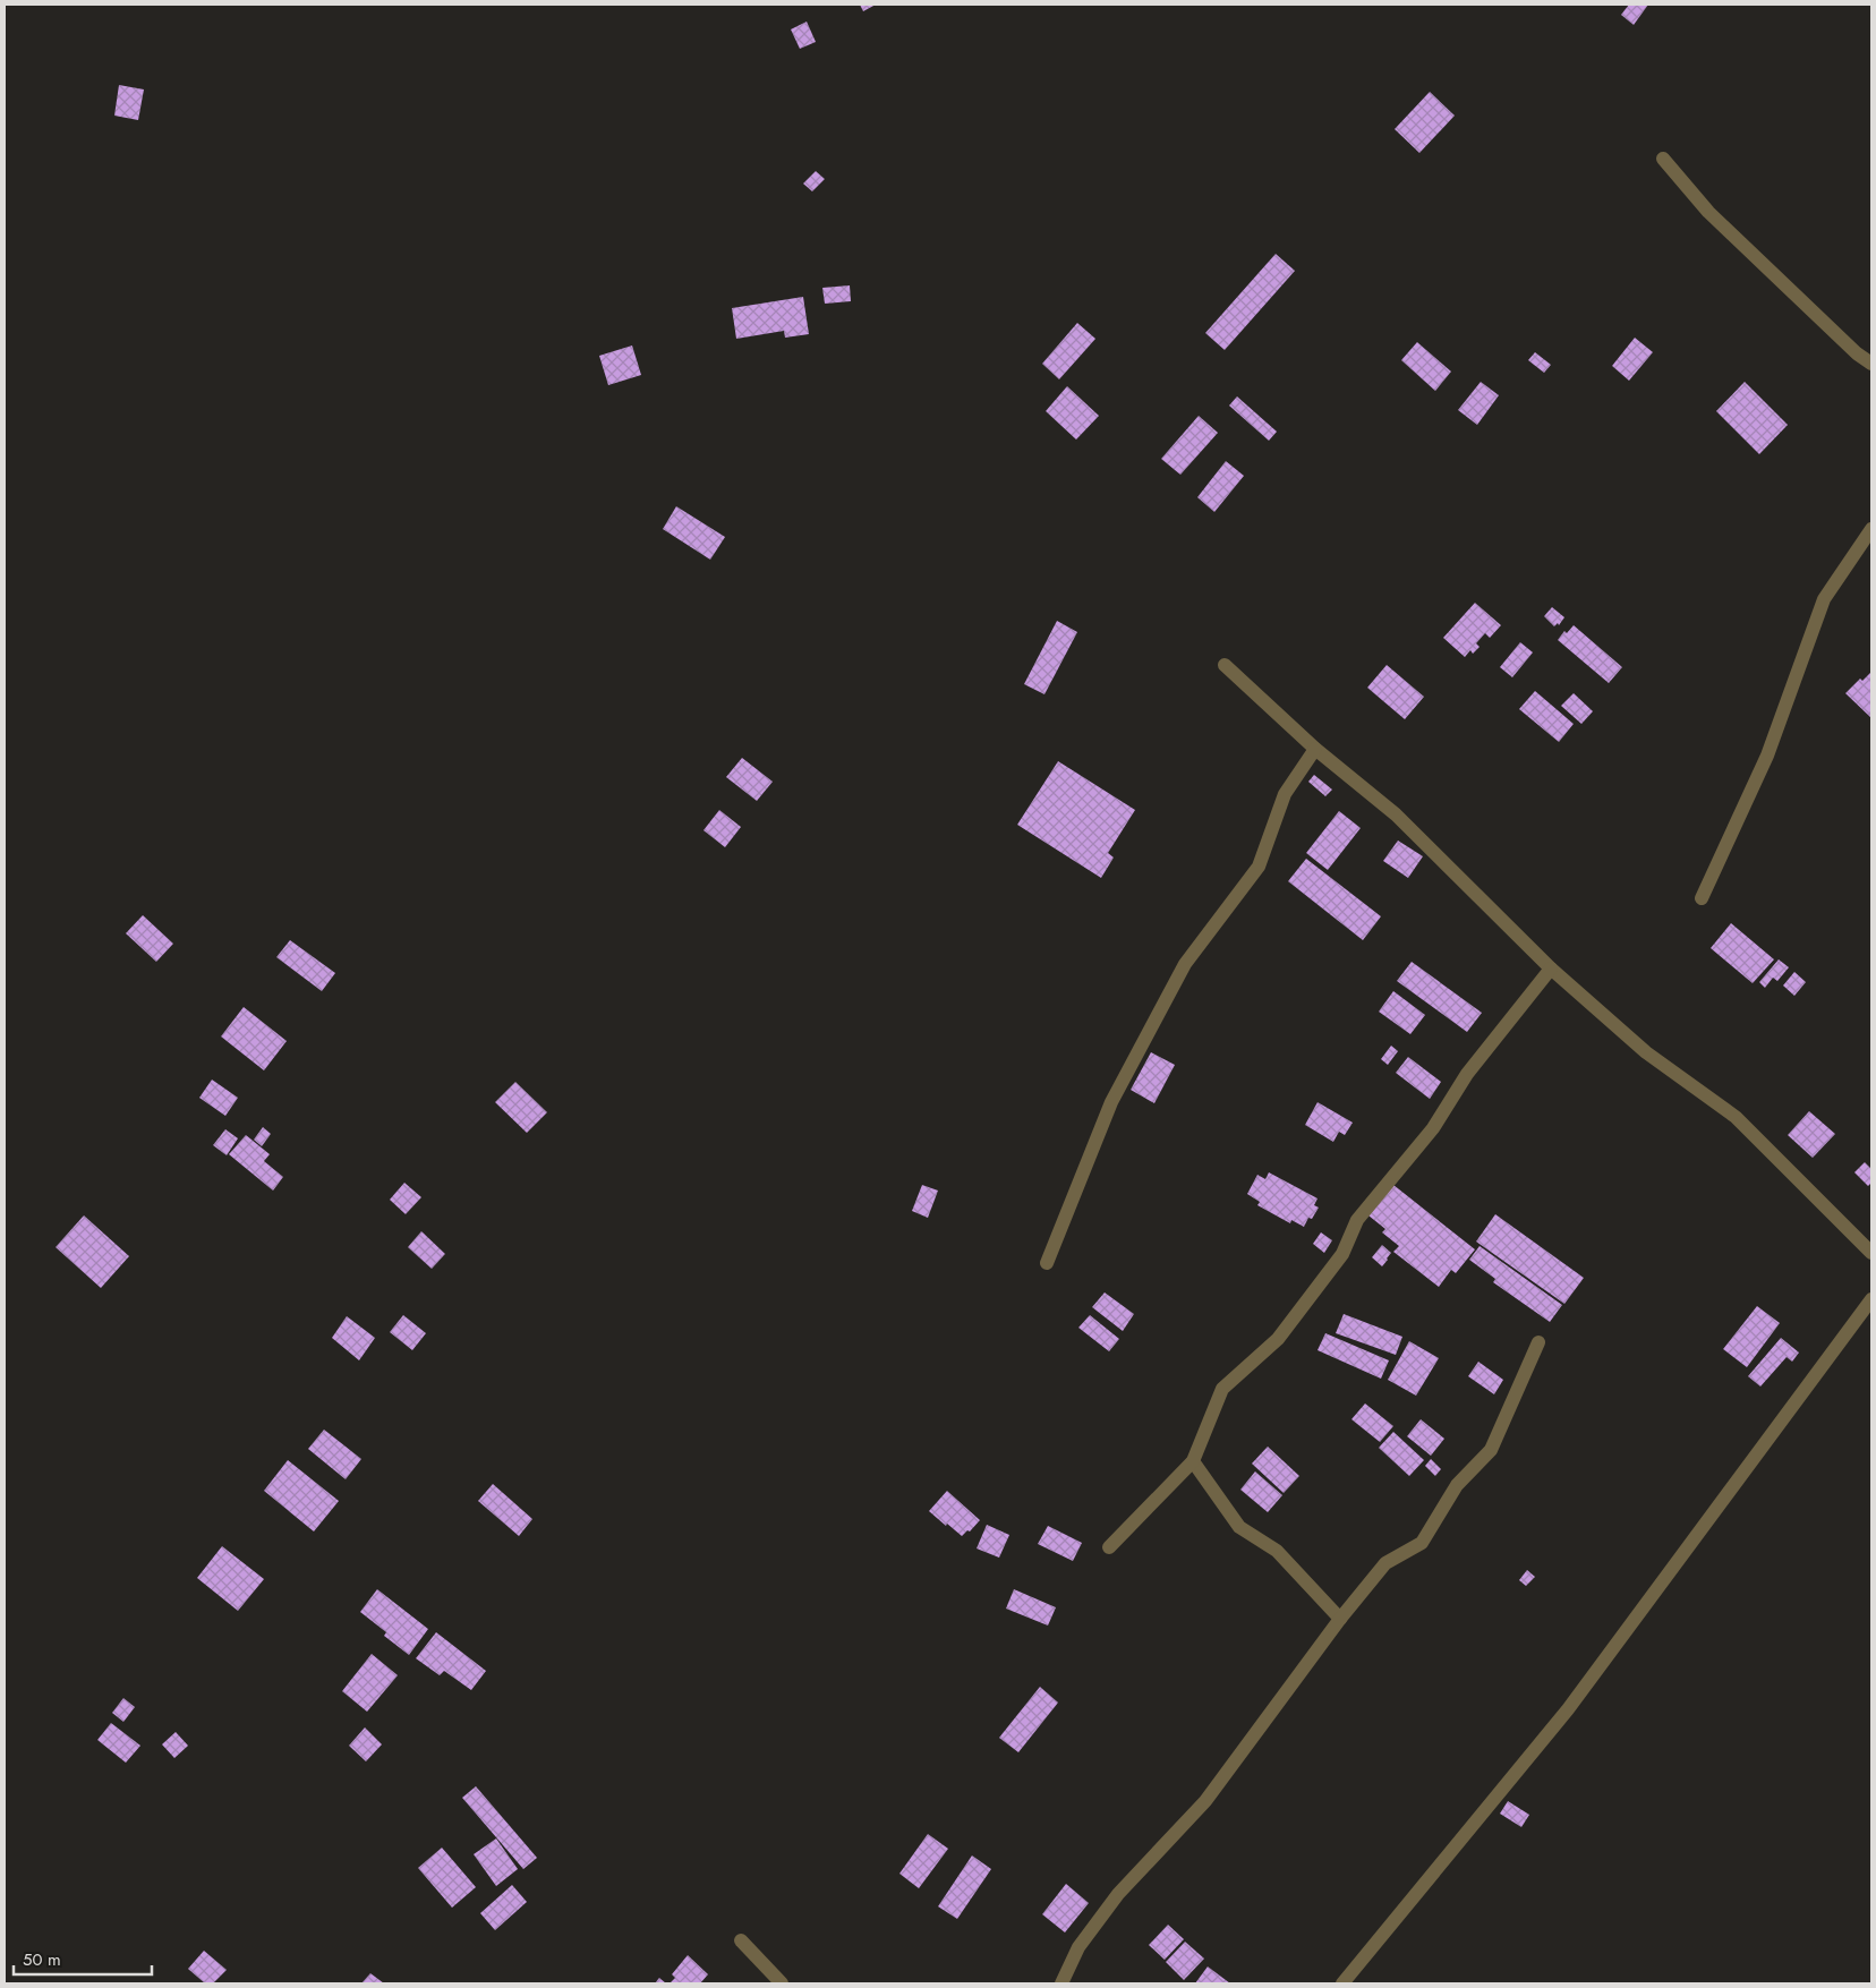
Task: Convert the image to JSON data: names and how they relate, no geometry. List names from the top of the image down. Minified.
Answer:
{"scale_bar":"50 m"}
